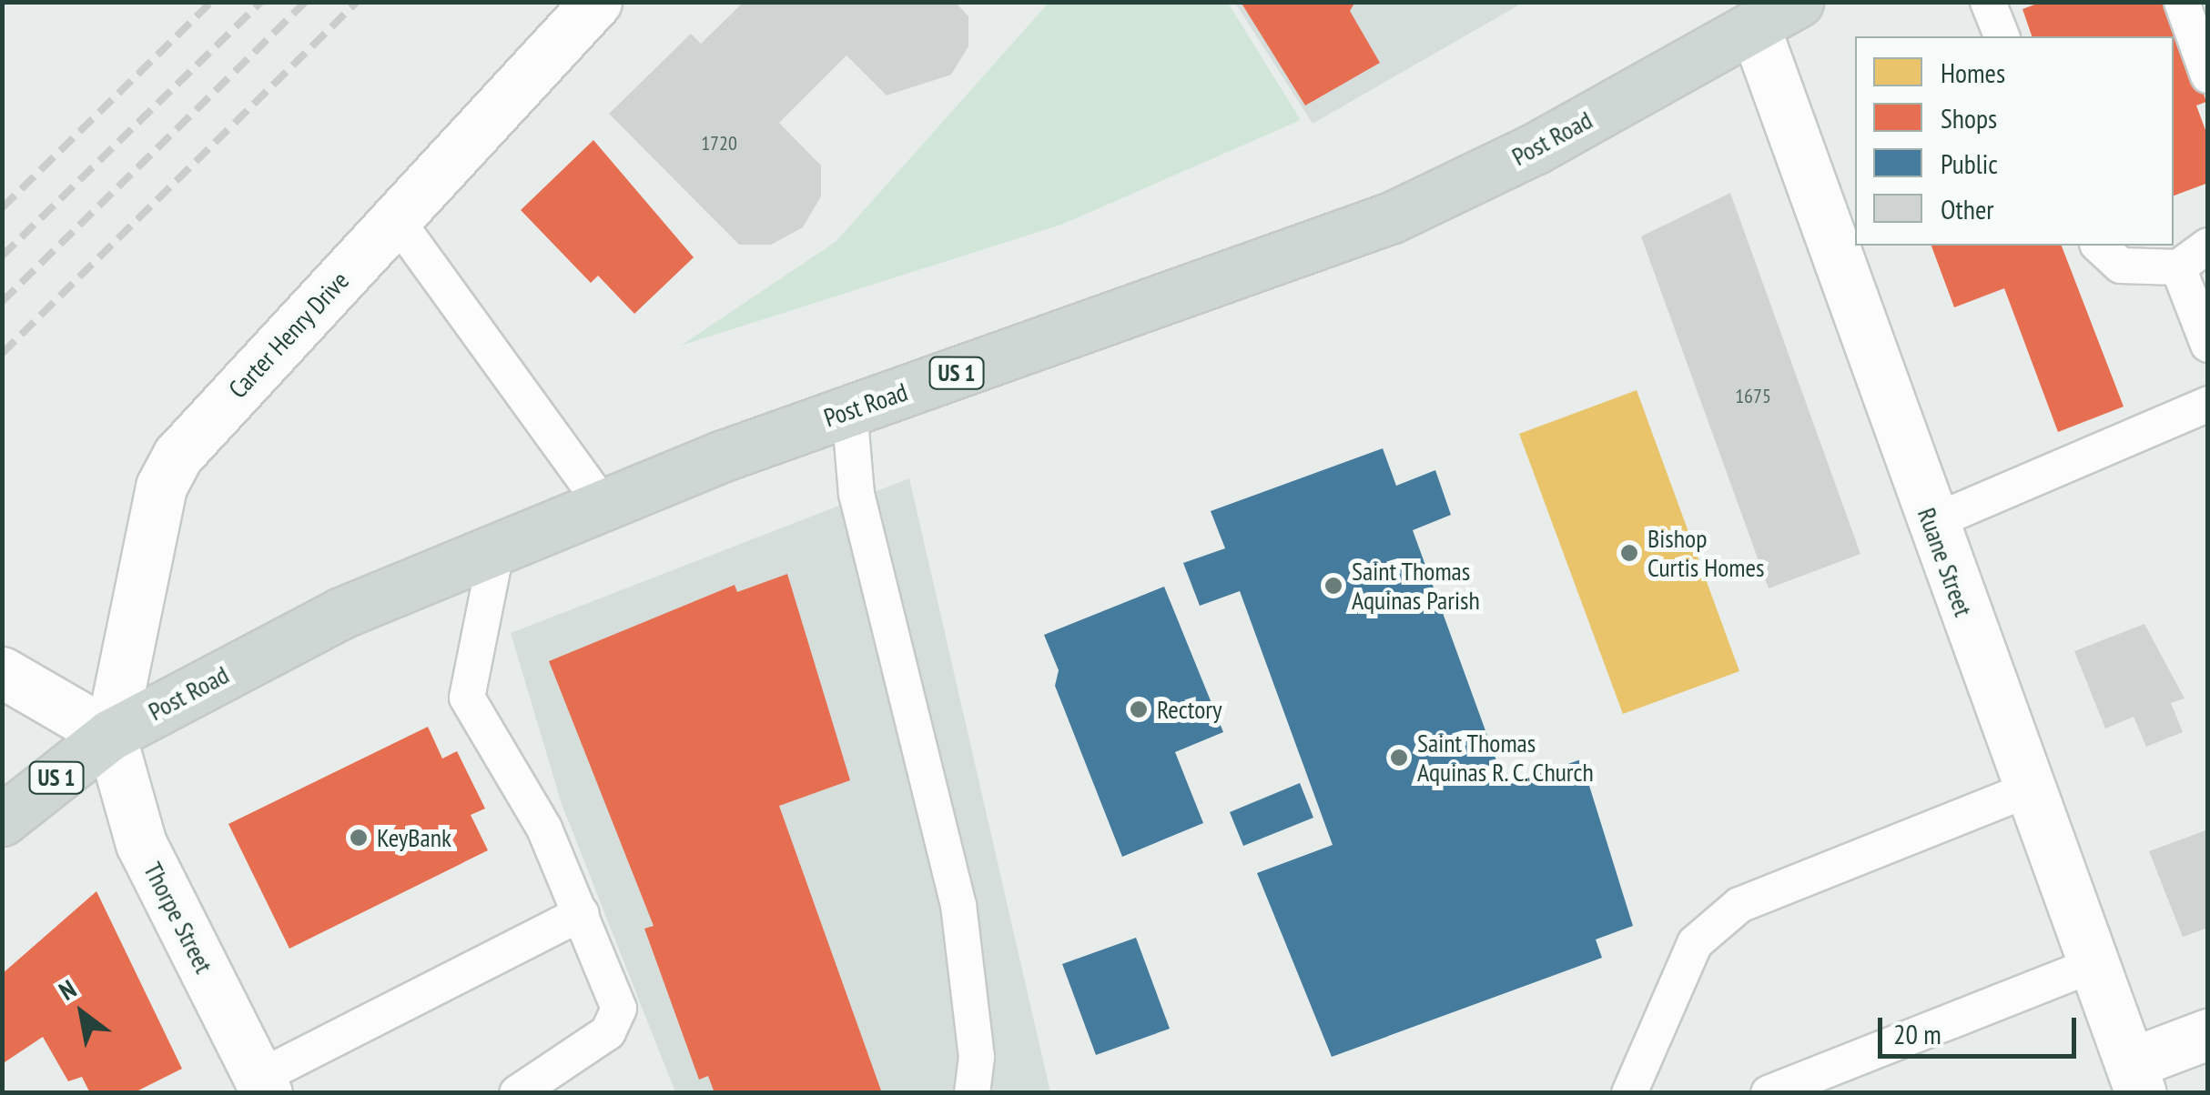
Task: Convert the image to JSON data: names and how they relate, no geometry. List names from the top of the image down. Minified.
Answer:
{"streets":{"main road":["Post Road","US 1"],"street":["Carter Henry Drive","Ruane Street","Thorpe Street"]},"crossings":[["Post Road","Carter Henry Drive"],["Post Road","Ruane Street"],["Post Road","Thorpe Street"],["Carter Henry Drive","Thorpe Street"]],"places":["Bishop Curtis Homes","Saint Thomas Aquinas Parish","Rectory","Saint Thomas Aquinas R. C. Church","KeyBank"],"house_numbers":["1720","1675"],"legend":["Homes","Shops","Public","Other"],"scale_bar":"20 m","north":"top left"}
